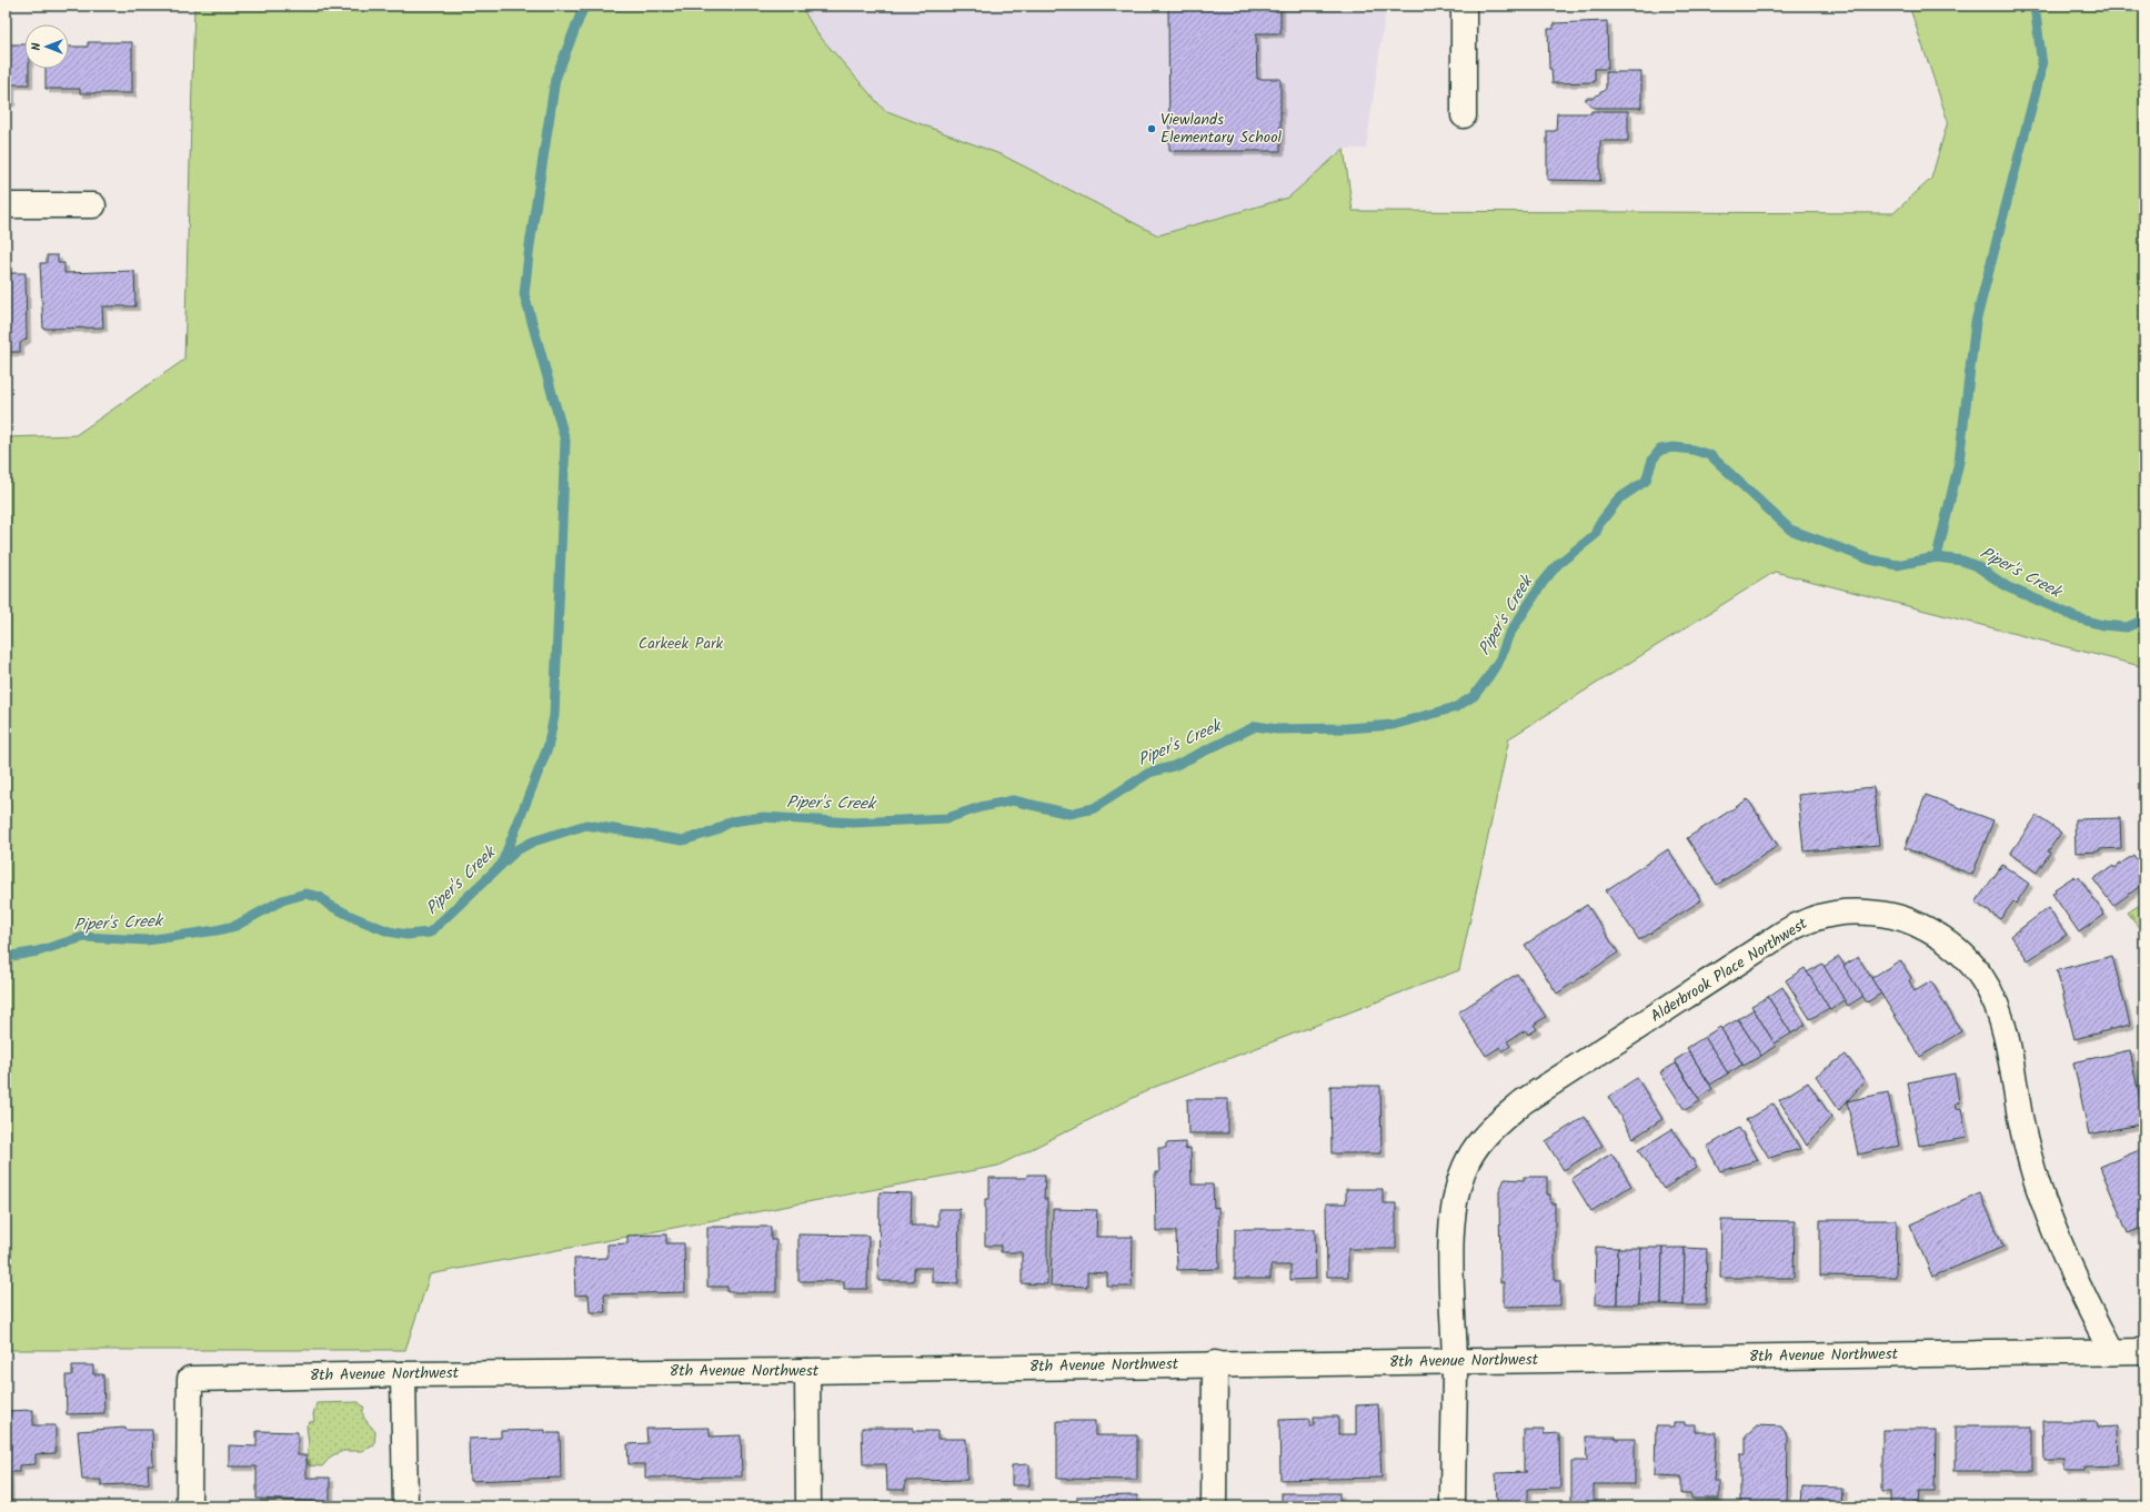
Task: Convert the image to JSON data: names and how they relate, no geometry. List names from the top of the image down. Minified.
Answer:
{"streets":{"street":["Alderbrook Place Northwest","8th Avenue Northwest"]},"crossings":[["Alderbrook Place Northwest","8th Avenue Northwest"]],"water":["Piper's Creek"],"parks":["Carkeek Park"],"places":["Viewlands Elementary School"],"north":"left"}
